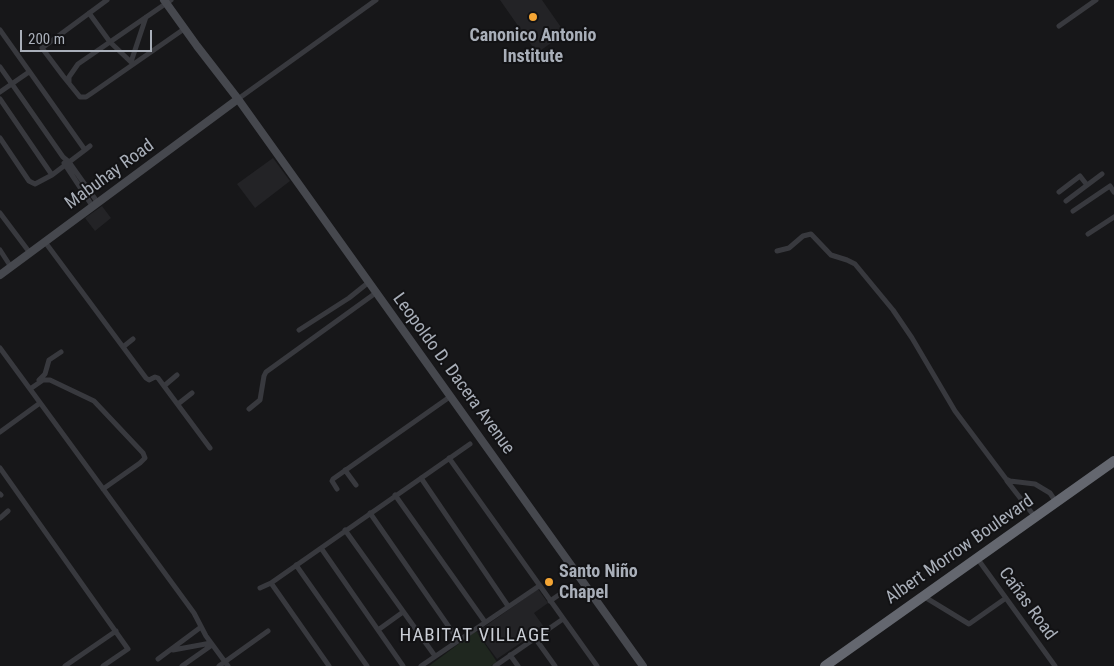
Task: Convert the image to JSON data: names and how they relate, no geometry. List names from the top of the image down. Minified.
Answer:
{"streets":{"highway":["Albert Morrow Boulevard"],"main road":["Mabuhay Road","Leopoldo D. Dacera Avenue"],"street":["Cañas Road"]},"crossings":[["Mabuhay Road","Leopoldo D. Dacera Avenue"],["Albert Morrow Boulevard","Cañas Road"]],"districts":["HABITAT VILLAGE"],"places":["Canonico Antonio Institute","Santo Niño Chapel"],"scale_bar":"200 m"}
